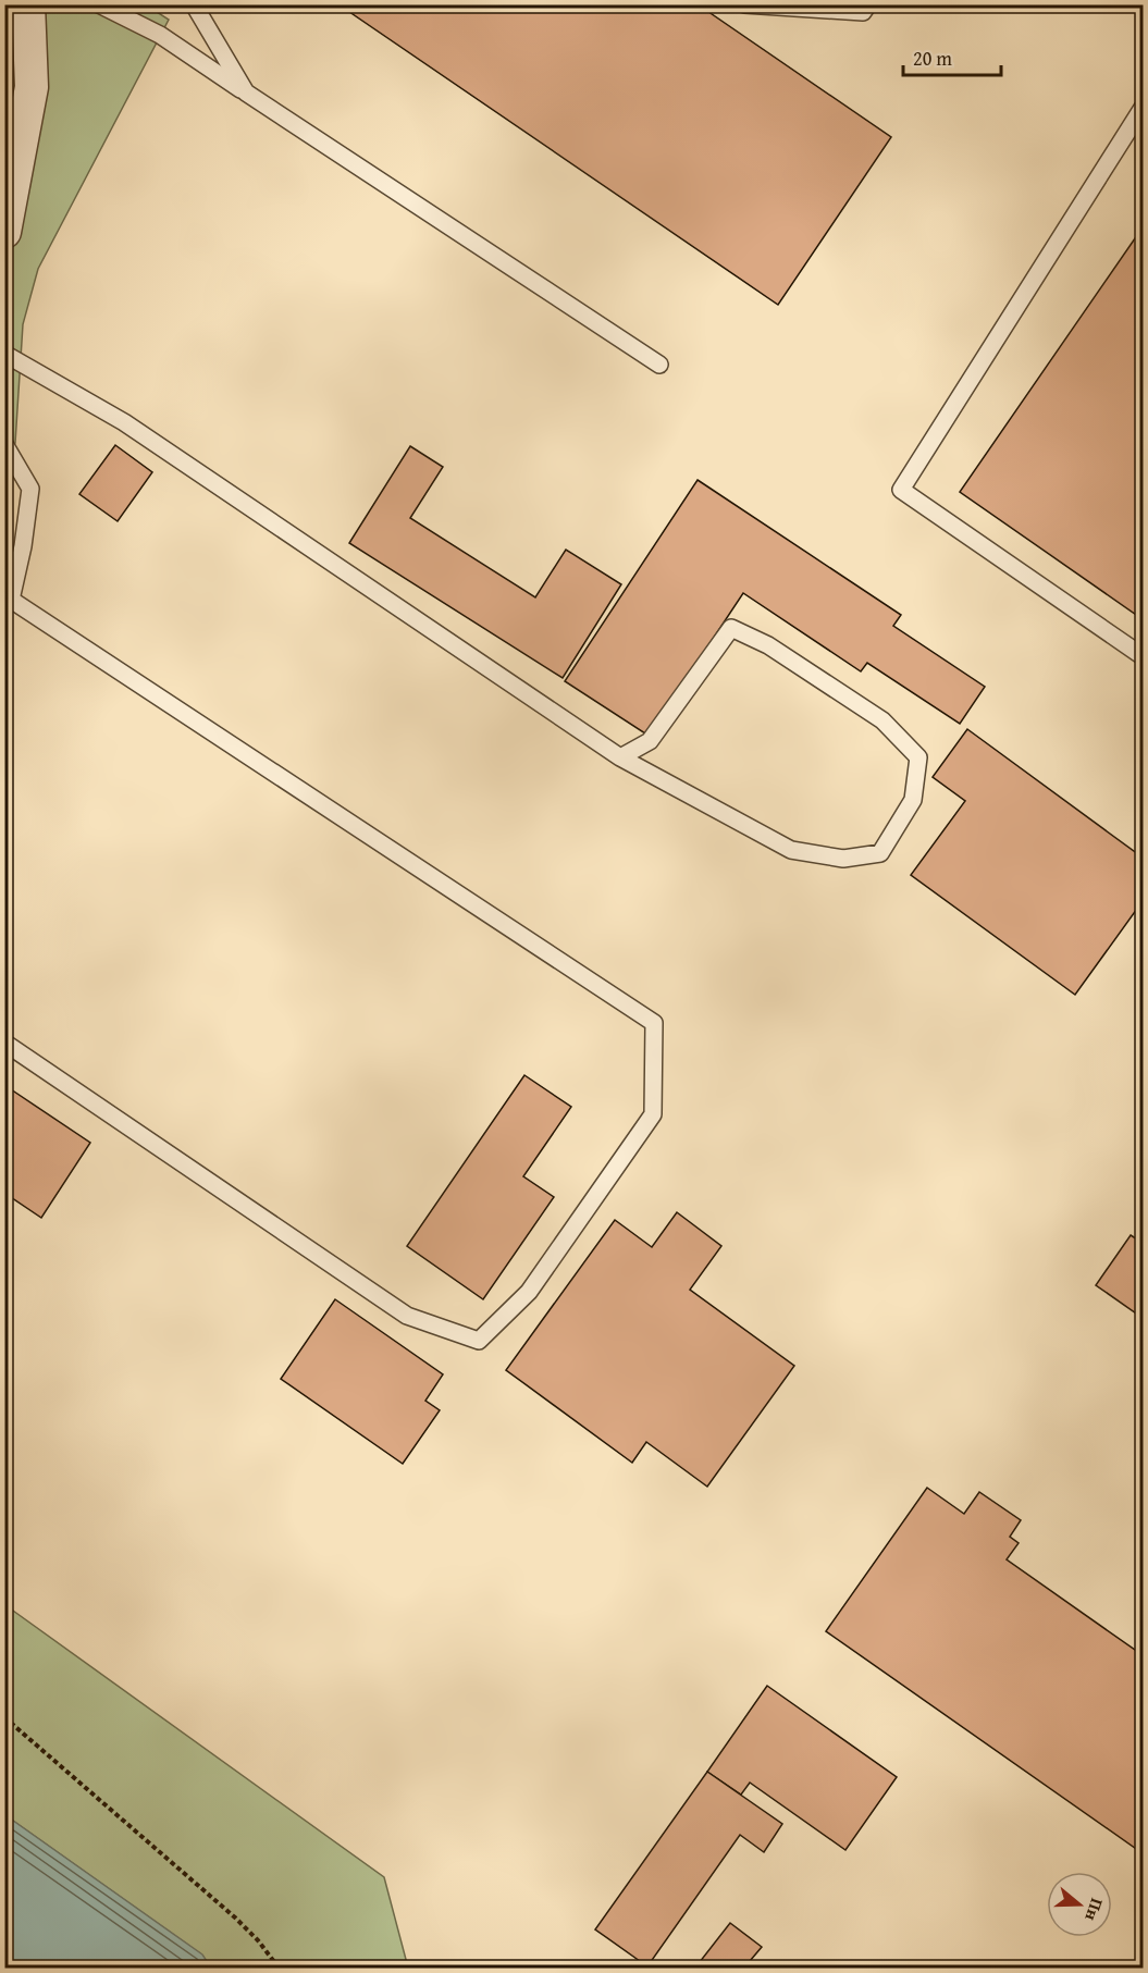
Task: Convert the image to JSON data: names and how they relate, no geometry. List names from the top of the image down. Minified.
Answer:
{"scale_bar":"20 m","north":"right"}
